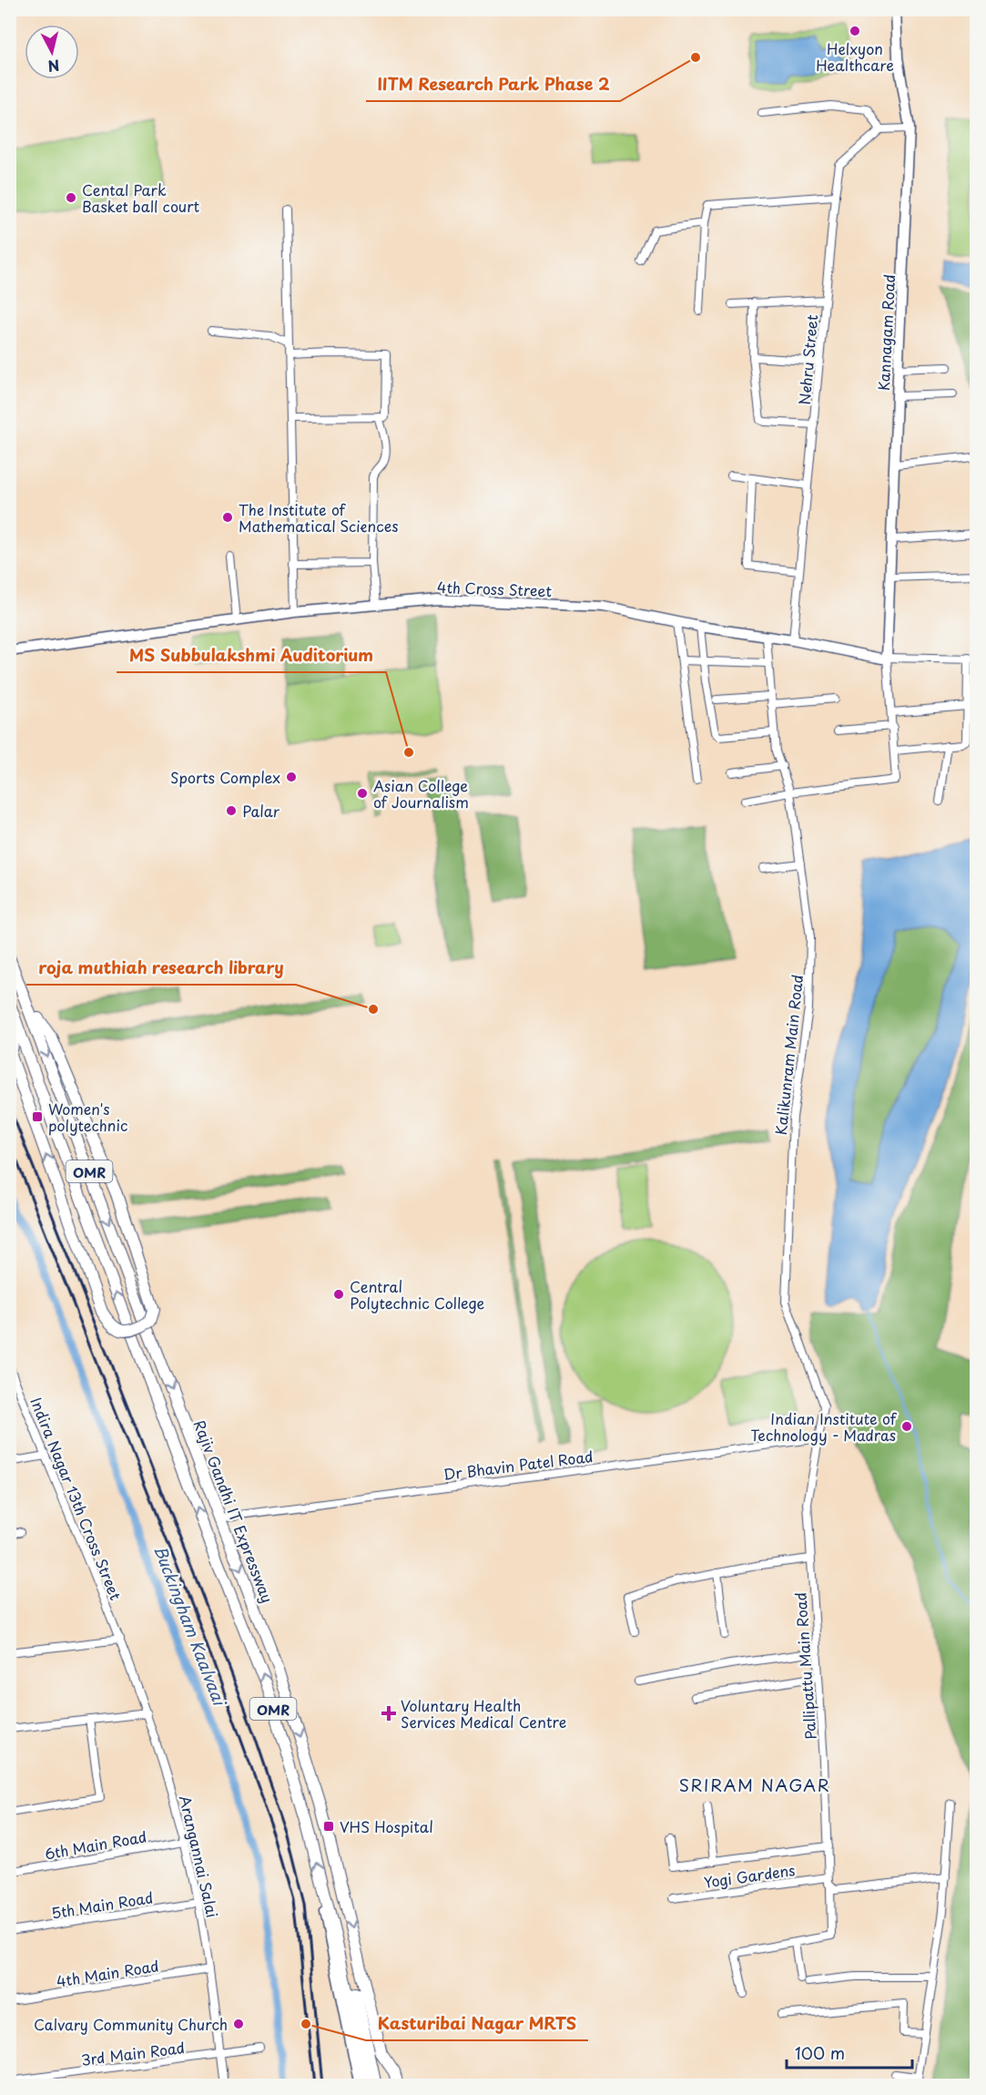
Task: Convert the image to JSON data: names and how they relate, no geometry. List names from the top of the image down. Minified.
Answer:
{"streets":{"main road":["OMR","Rajiv Gandhi IT Expressway"],"street":["Kannagam Road","Nehru Street","4th Cross Street","Kalikunram Main Road","Dr Bhavin Patel Road","Indira Nagar 13th Cross Street","Pallipattu Main Road","6th Main Road","Arangannai Salai","Yogi Gardens","5th Main Road","4th Main Road","3rd Main Road"]},"crossings":[["Kannagam Road","4th Cross Street"],["Nehru Street","4th Cross Street"],["4th Cross Street","Kalikunram Main Road"],["Kalikunram Main Road","Dr Bhavin Patel Road"],["Kalikunram Main Road","Pallipattu Main Road"],["Dr Bhavin Patel Road","Rajiv Gandhi IT Expressway"],["Dr Bhavin Patel Road","Pallipattu Main Road"],["Indira Nagar 13th Cross Street","Arangannai Salai"],["Pallipattu Main Road","Yogi Gardens"],["6th Main Road","Arangannai Salai"],["Arangannai Salai","5th Main Road"],["Arangannai Salai","4th Main Road"],["Arangannai Salai","3rd Main Road"]],"districts":["SRIRAM NAGAR"],"water":["Buckingham Kaalvaai"],"places":{"other":["Helxyon Healthcare","IITM Research Park Phase 2","Cental Park Basket ball court","The Institute of Mathematical Sciences","MS Subbulakshmi Auditorium","Sports Complex","Asian College of Journalism","Palar","roja muthiah research library","Central Polytechnic College","Indian Institute of Technology - Madras","Calvary Community Church","Kasturibai Nagar MRTS"],"transit":["Women's polytechnic","VHS Hospital"],"health":["Voluntary Health Services Medical Centre"]},"scale_bar":"100 m","north":"bottom"}
